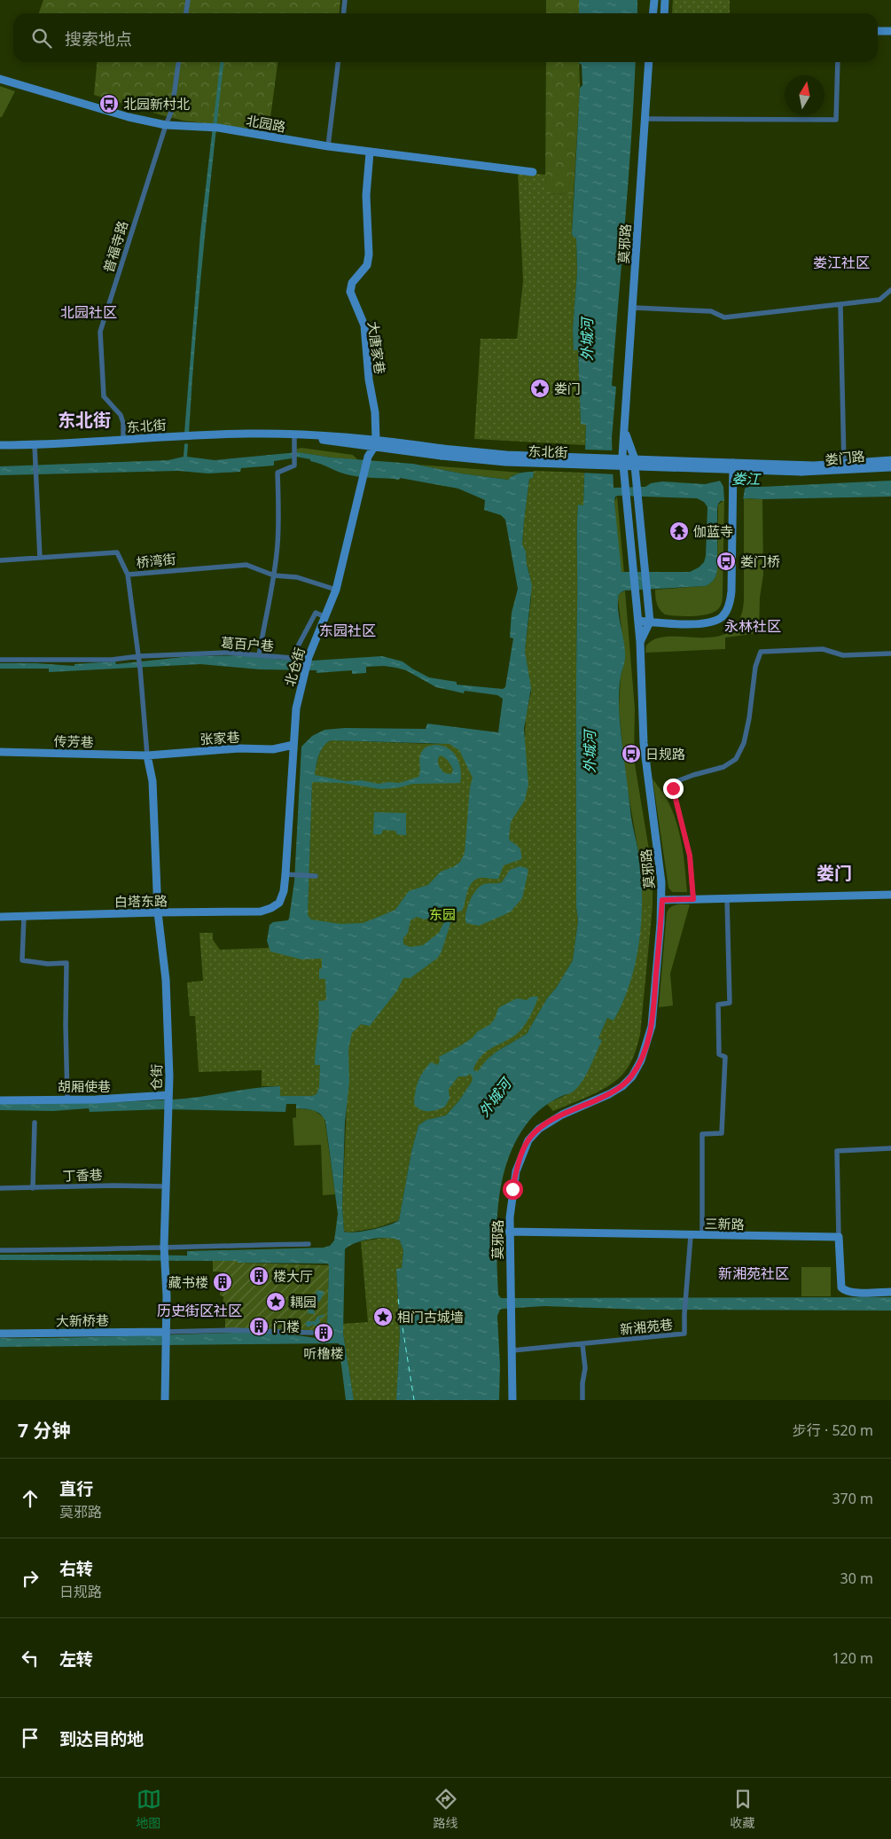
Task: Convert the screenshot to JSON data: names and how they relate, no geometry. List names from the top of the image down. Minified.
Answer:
{"streets":{"main road":["北园路","莫邪路","大唐家巷","东北街","娄门路","北仓街","张家巷","传芳巷","白塔东路","仓街","胡厢使巷","三新路","大新桥巷"],"street":["普福寺路","桥湾街","葛百户巷","丁香巷","新湘苑巷"]},"crossings":[["北园路","普福寺路"],["北园路","大唐家巷"],["莫邪路","三新路"],["莫邪路","新湘苑巷"],["普福寺路","东北街"],["大唐家巷","东北街"],["大唐家巷","北仓街"],["东北街","娄门路"],["东北街","北仓街"],["桥湾街","北仓街"],["葛百户巷","北仓街"],["北仓街","张家巷"],["北仓街","白塔东路"],["张家巷","传芳巷"],["张家巷","仓街"],["传芳巷","仓街"],["白塔东路","仓街"],["仓街","胡厢使巷"],["仓街","丁香巷"],["仓街","大新桥巷"],["三新路","新湘苑巷"]],"districts":["娄江社区","北园社区","东北街","永林社区","东园社区","娄门","新湘苑社区","历史街区社区"],"water":["外城河","娄江"],"parks":["东园"],"places":{"bus stop":["北园新村北","娄门桥","日规路"],"place":["娄门","耦园","相门古城墙"],"temple":["伽蓝寺"],"building":["楼大厅","藏书楼","门楼","听橹楼"]},"north":"top","page":{"search":"搜索地点","heading":["7 分钟","步行 · 520 m"],"list":[["直行","莫邪路","370 m"],["右转","日规路","30 m"],["左转","120 m"],"到达目的地"],"nav":["地图","路线","收藏"]}}
